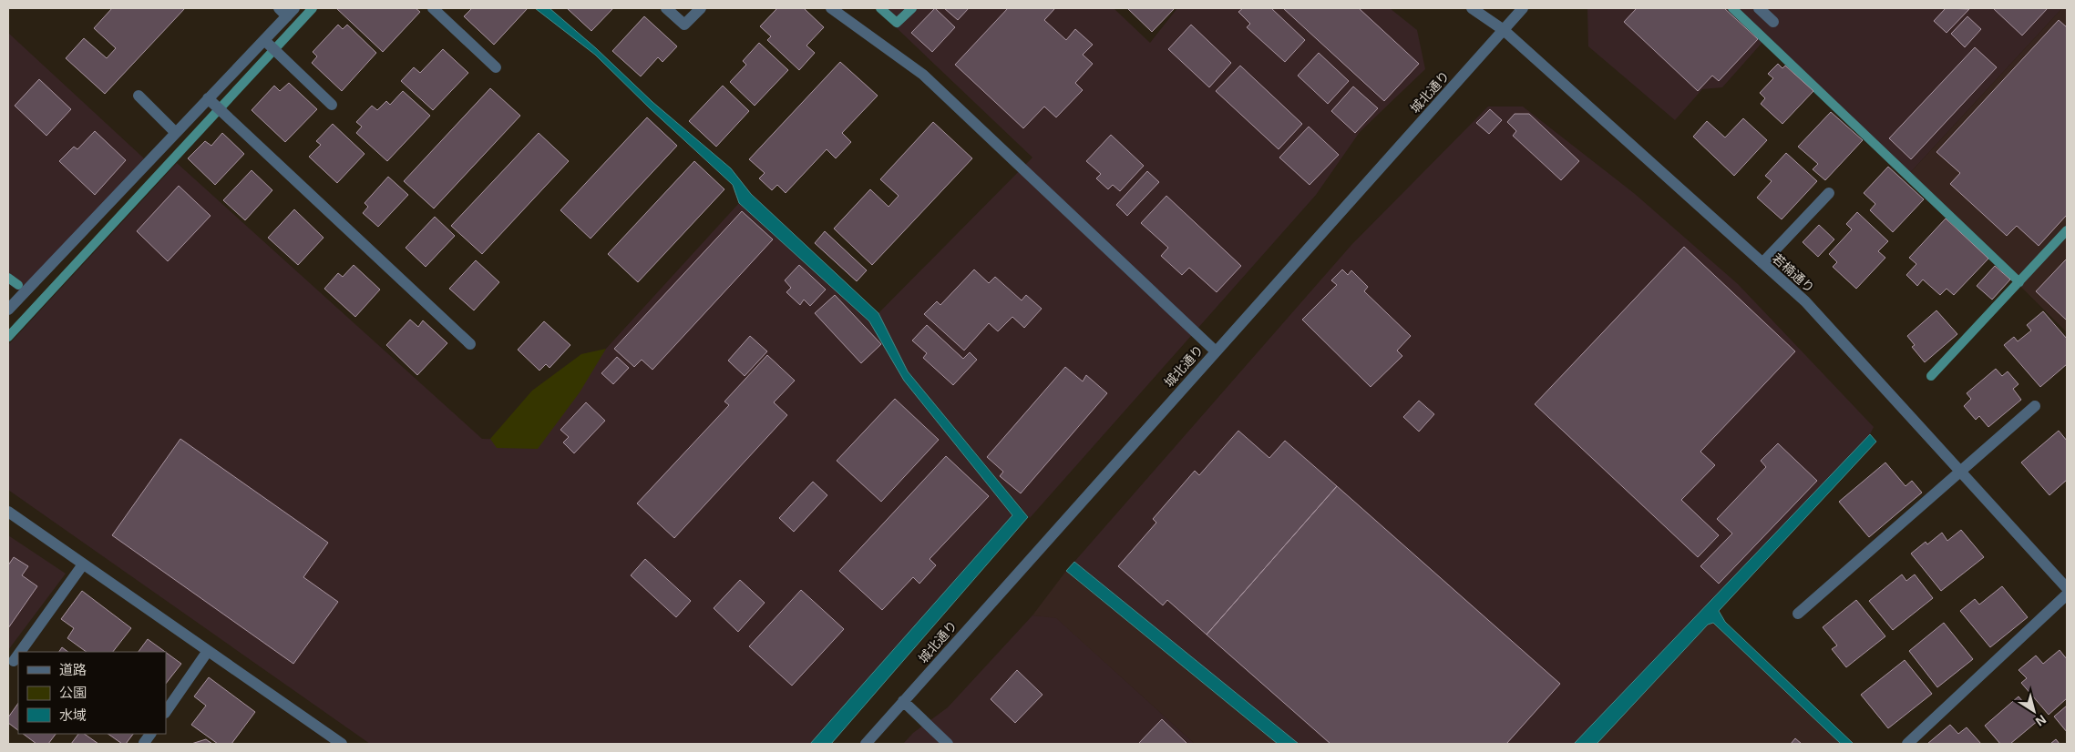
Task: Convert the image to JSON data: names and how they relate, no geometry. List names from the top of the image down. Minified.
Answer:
{"streets":{"street":["城北通り","若楠通り"]},"crossings":[["城北通り","若楠通り"]],"legend":["道路","公園","水域"],"north":"bottom right"}
